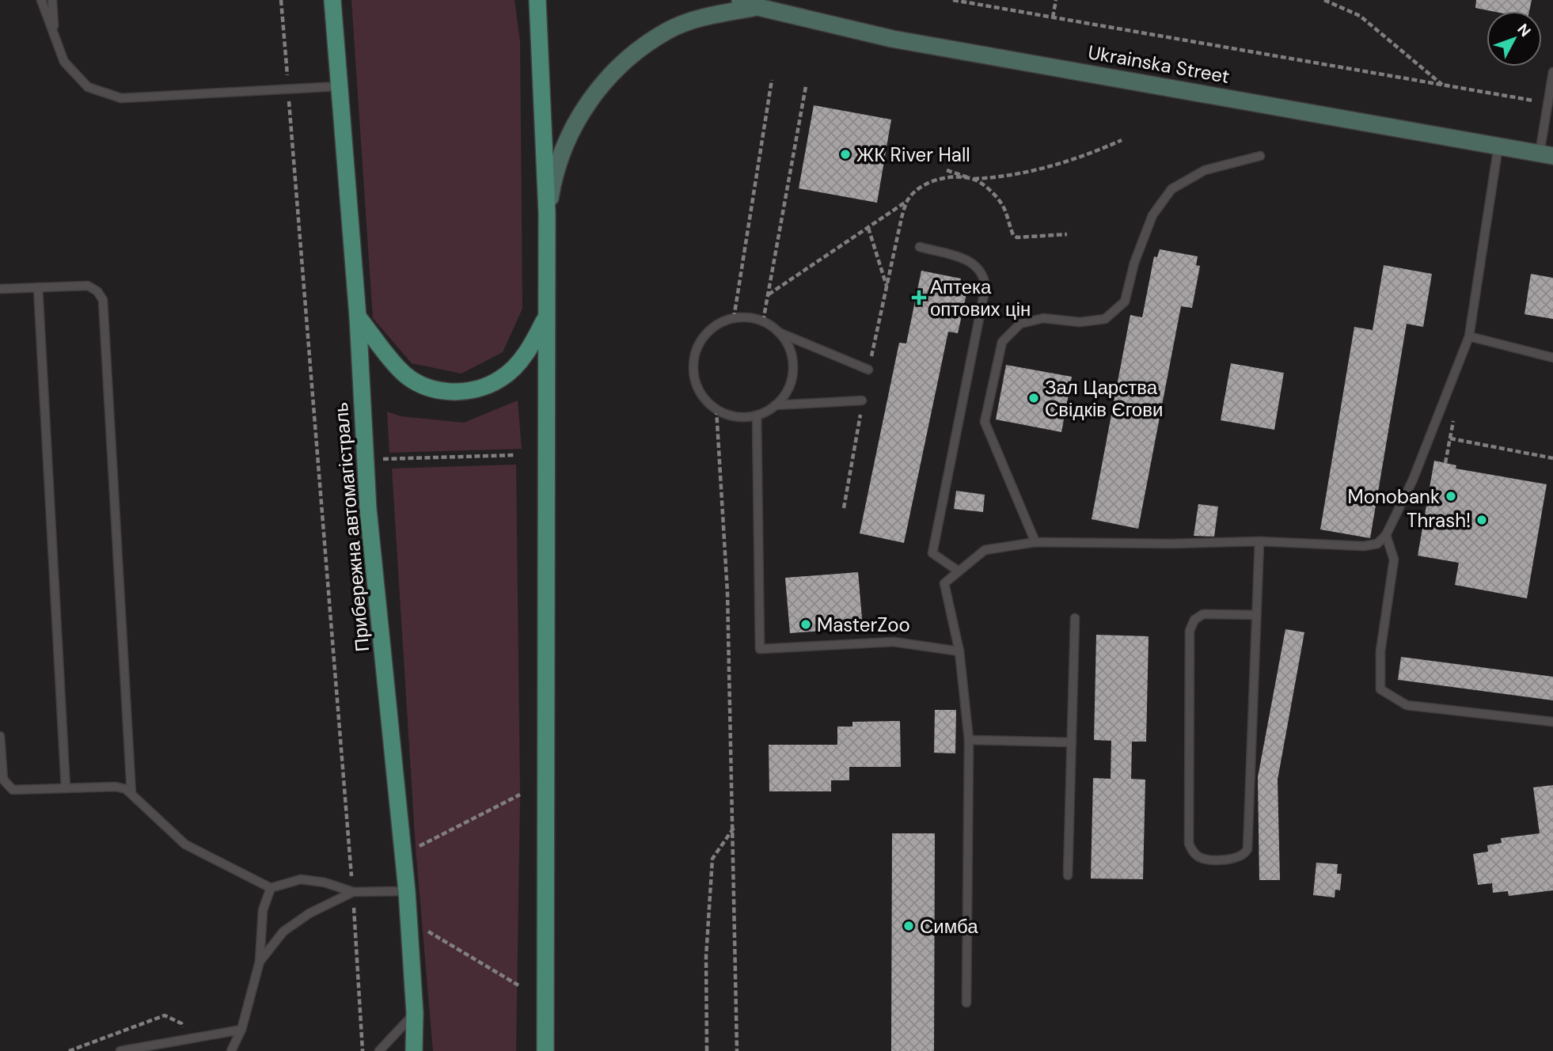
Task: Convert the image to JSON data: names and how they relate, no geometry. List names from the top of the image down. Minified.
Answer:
{"streets":{"main road":["Ukrainska Street","Прибережна автомагістраль"]},"places":{"other":["ЖК River Hall","Зал Царства Свідків Єгови","Monobank","Thrash!","MasterZoo","Симба"],"health":["Аптека оптових цін"]},"north":"top right"}
